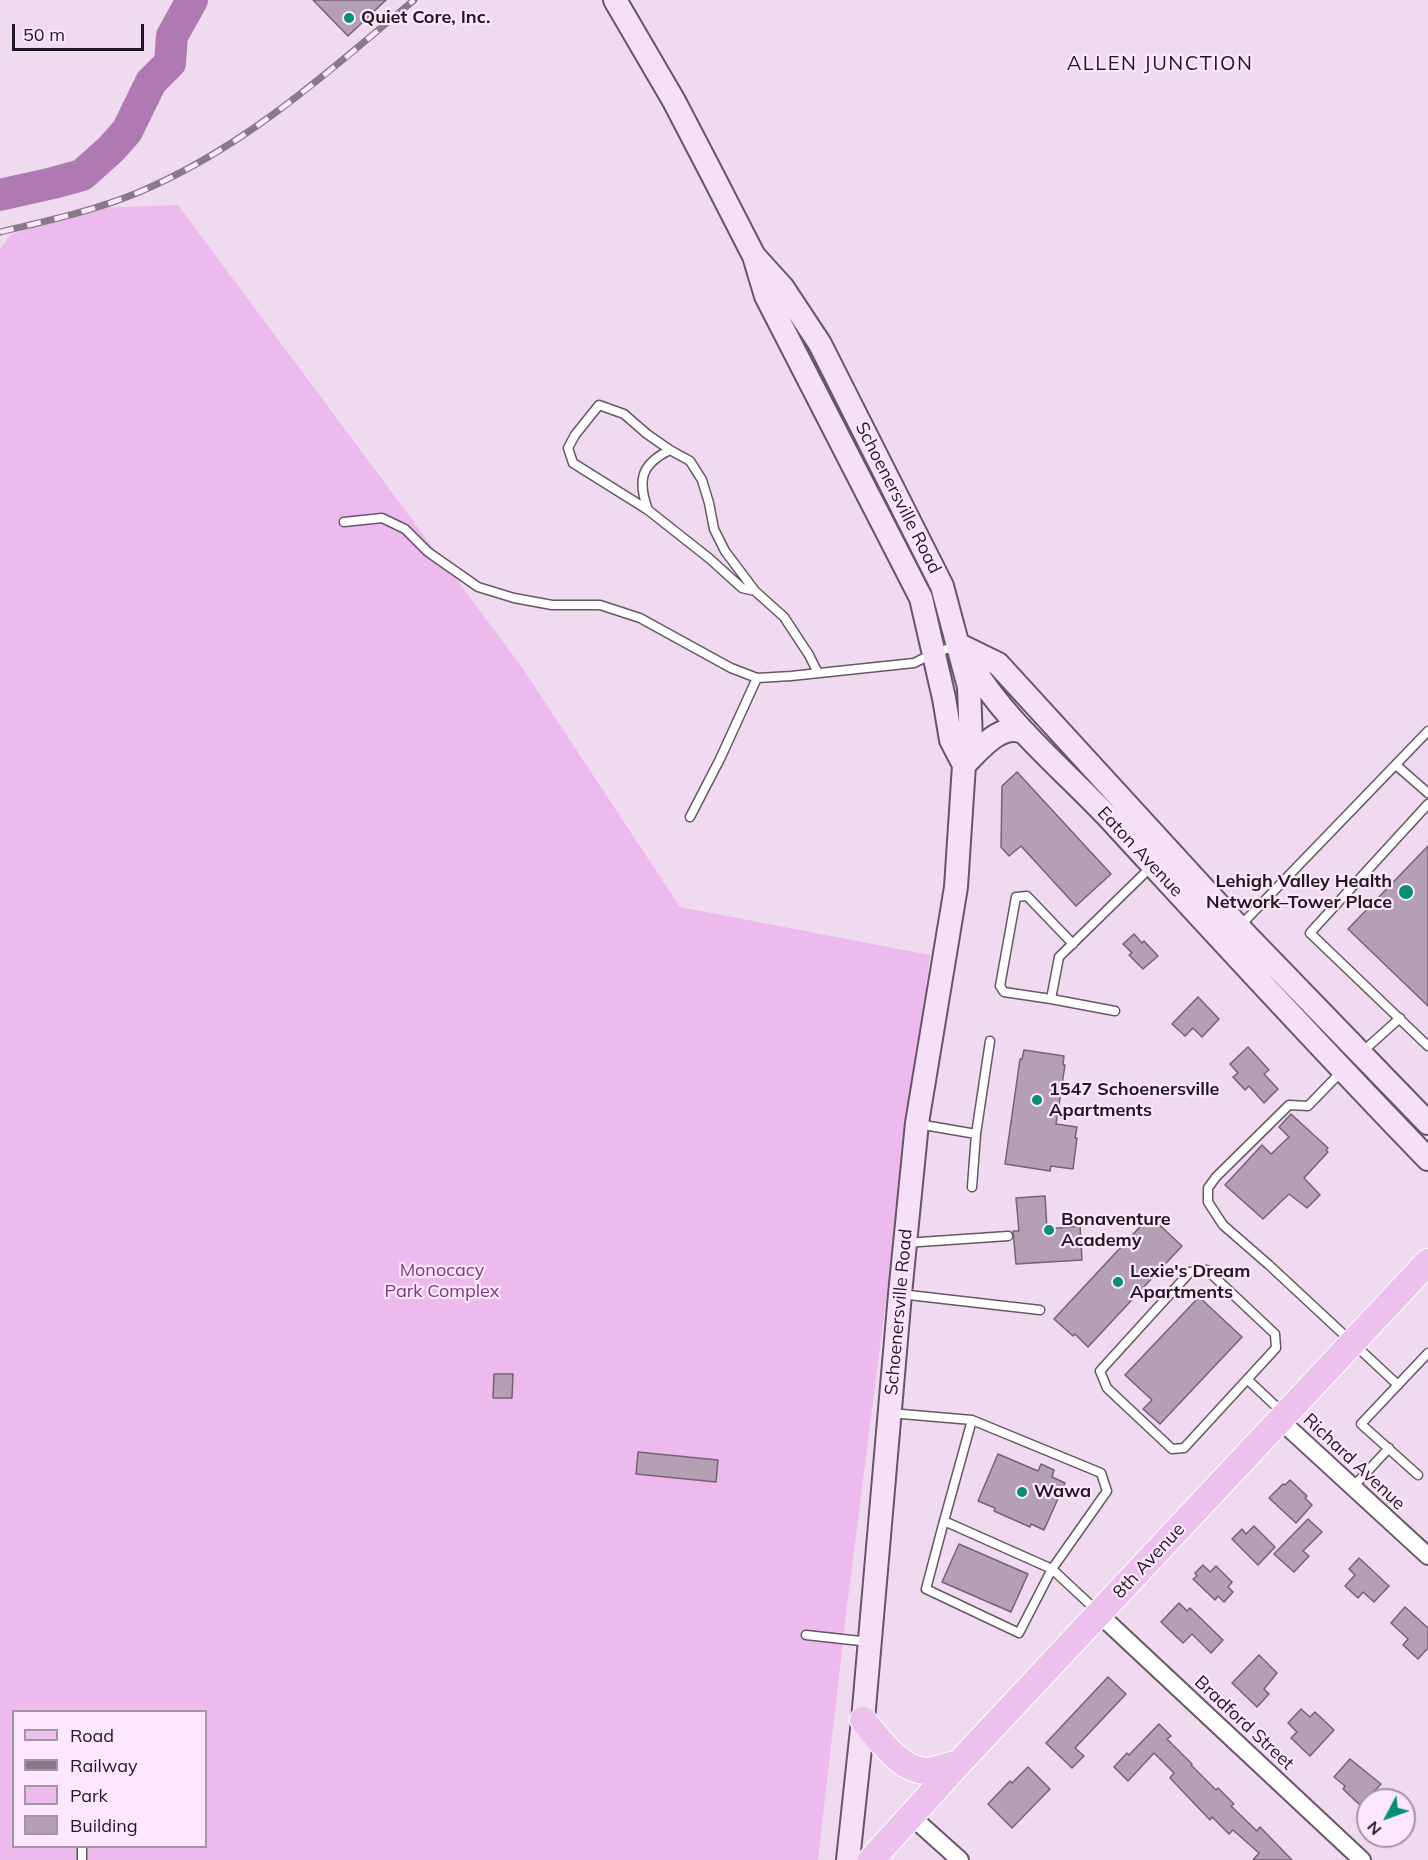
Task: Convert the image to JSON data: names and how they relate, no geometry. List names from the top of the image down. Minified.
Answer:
{"streets":{"main road":["Schoenersville Road","Eaton Avenue","8th Avenue"],"street":["Richard Avenue","Bradford Street"]},"crossings":[["Schoenersville Road","Eaton Avenue"],["Richard Avenue","8th Avenue"],["8th Avenue","Bradford Street"]],"districts":["ALLEN JUNCTION"],"parks":["Monocacy Park Complex"],"places":["Quiet Core, Inc.","Lehigh Valley Health Network–Tower Place","1547 Schoenersville Apartments","Bonaventure Academy","Lexie's Dream Apartments","Wawa"],"legend":["Road","Railway","Park","Building"],"scale_bar":"50 m","north":"bottom left"}
